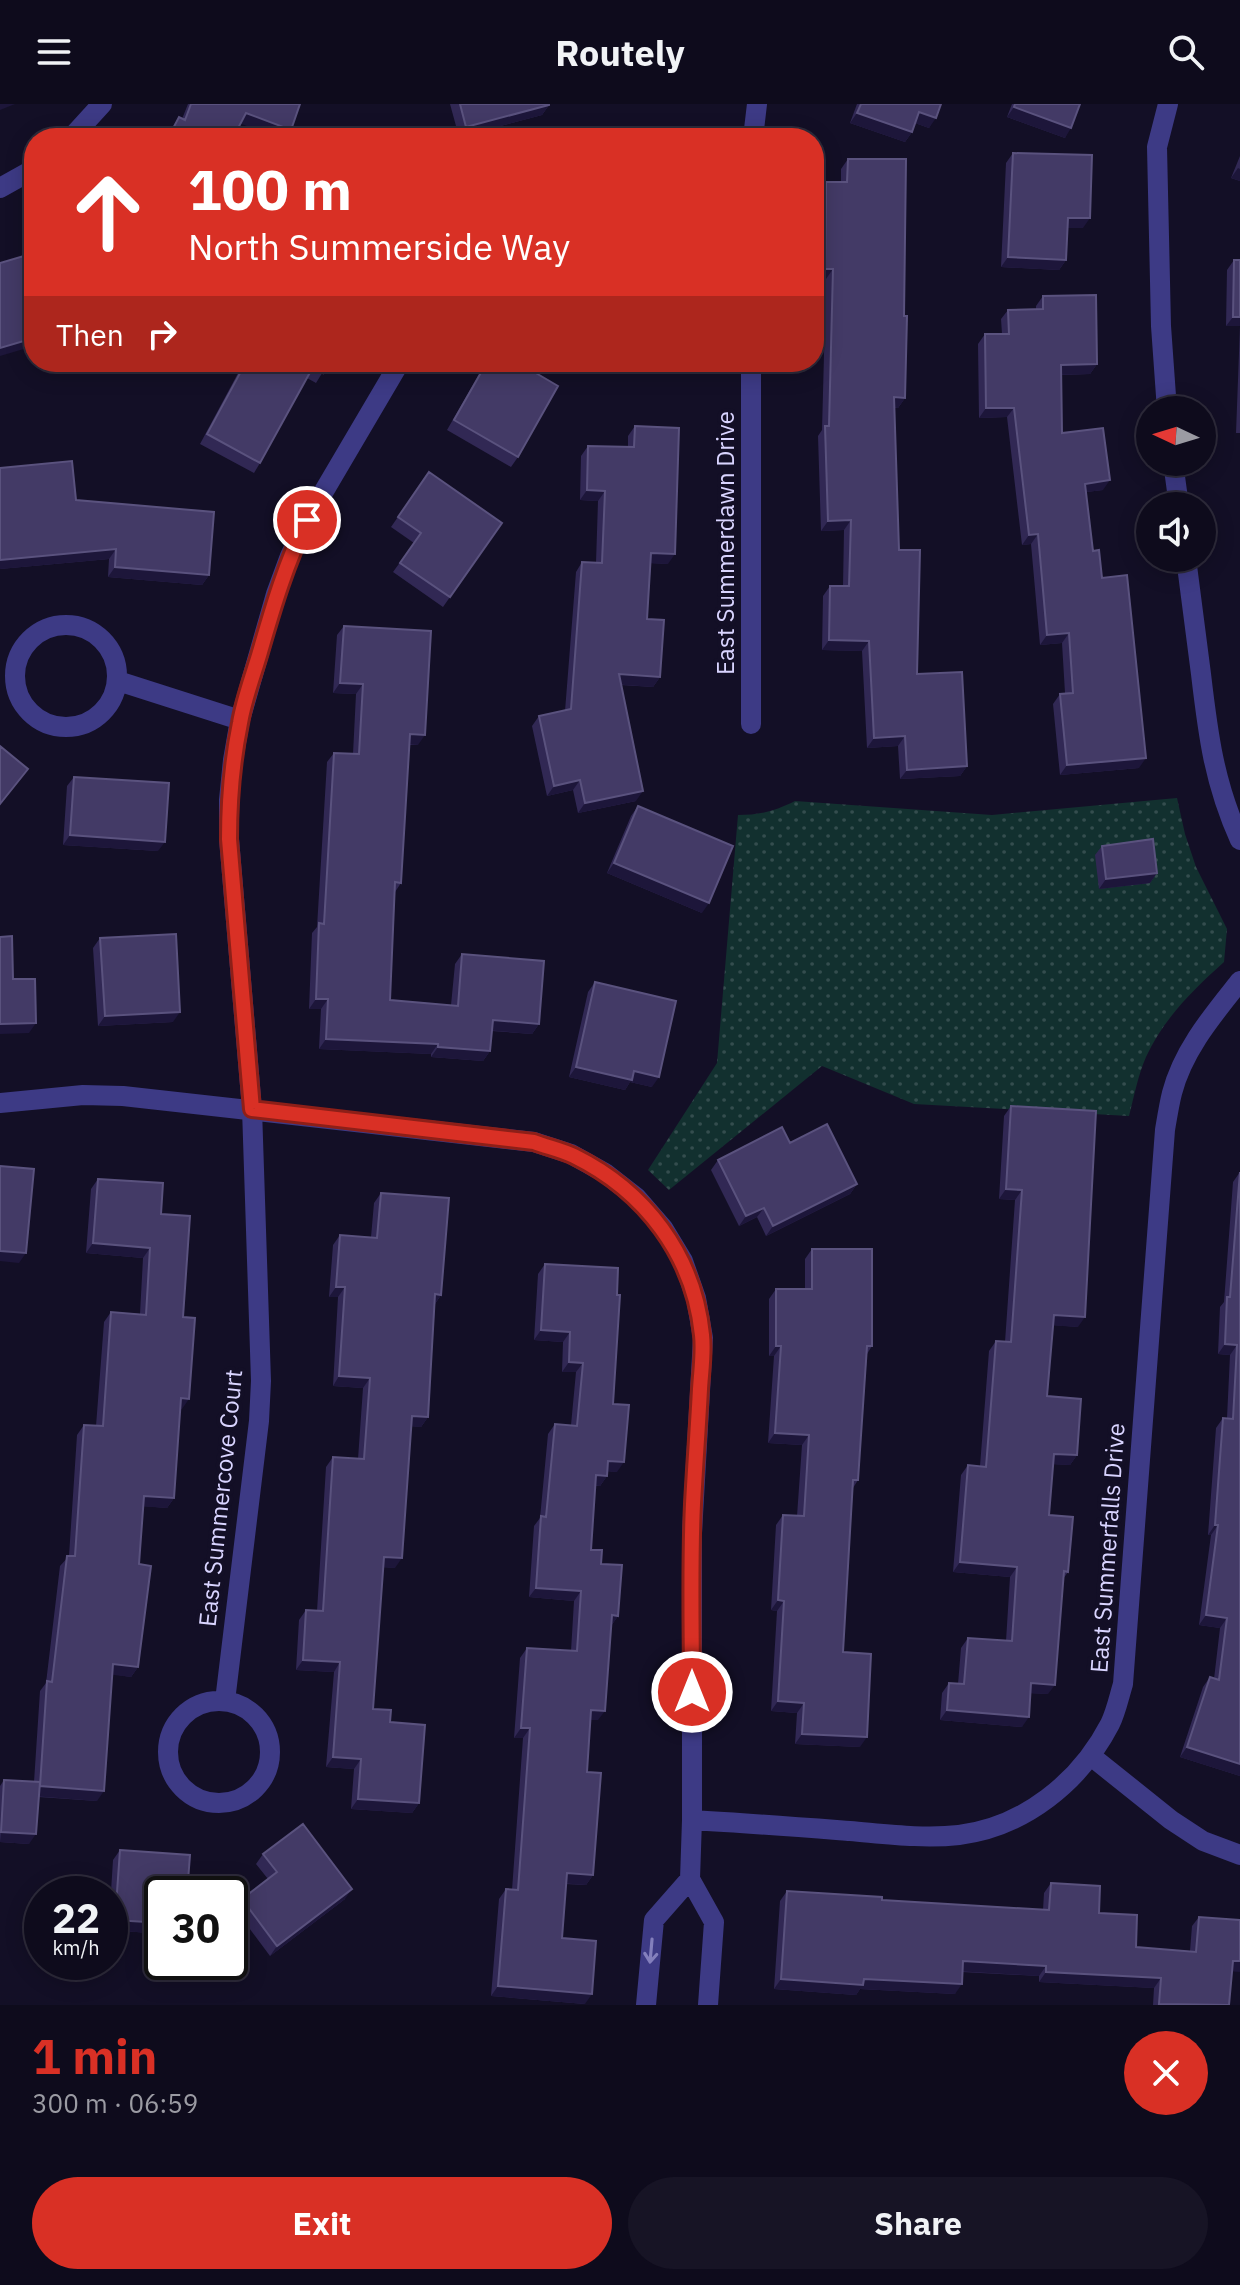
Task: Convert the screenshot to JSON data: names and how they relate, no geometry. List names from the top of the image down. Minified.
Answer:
{"streets":{"street":["East Summerdawn Drive","East Summercove Court","East Summerfalls Drive"]},"north":"left","page":{"header":"Routely","turn":["100 m","North Summerside Way"],"then":"Then","speed":"22 km/h","limit":"30","heading":["1 min","300 m · 06:59"],"buttons":["Exit","Share"]}}
